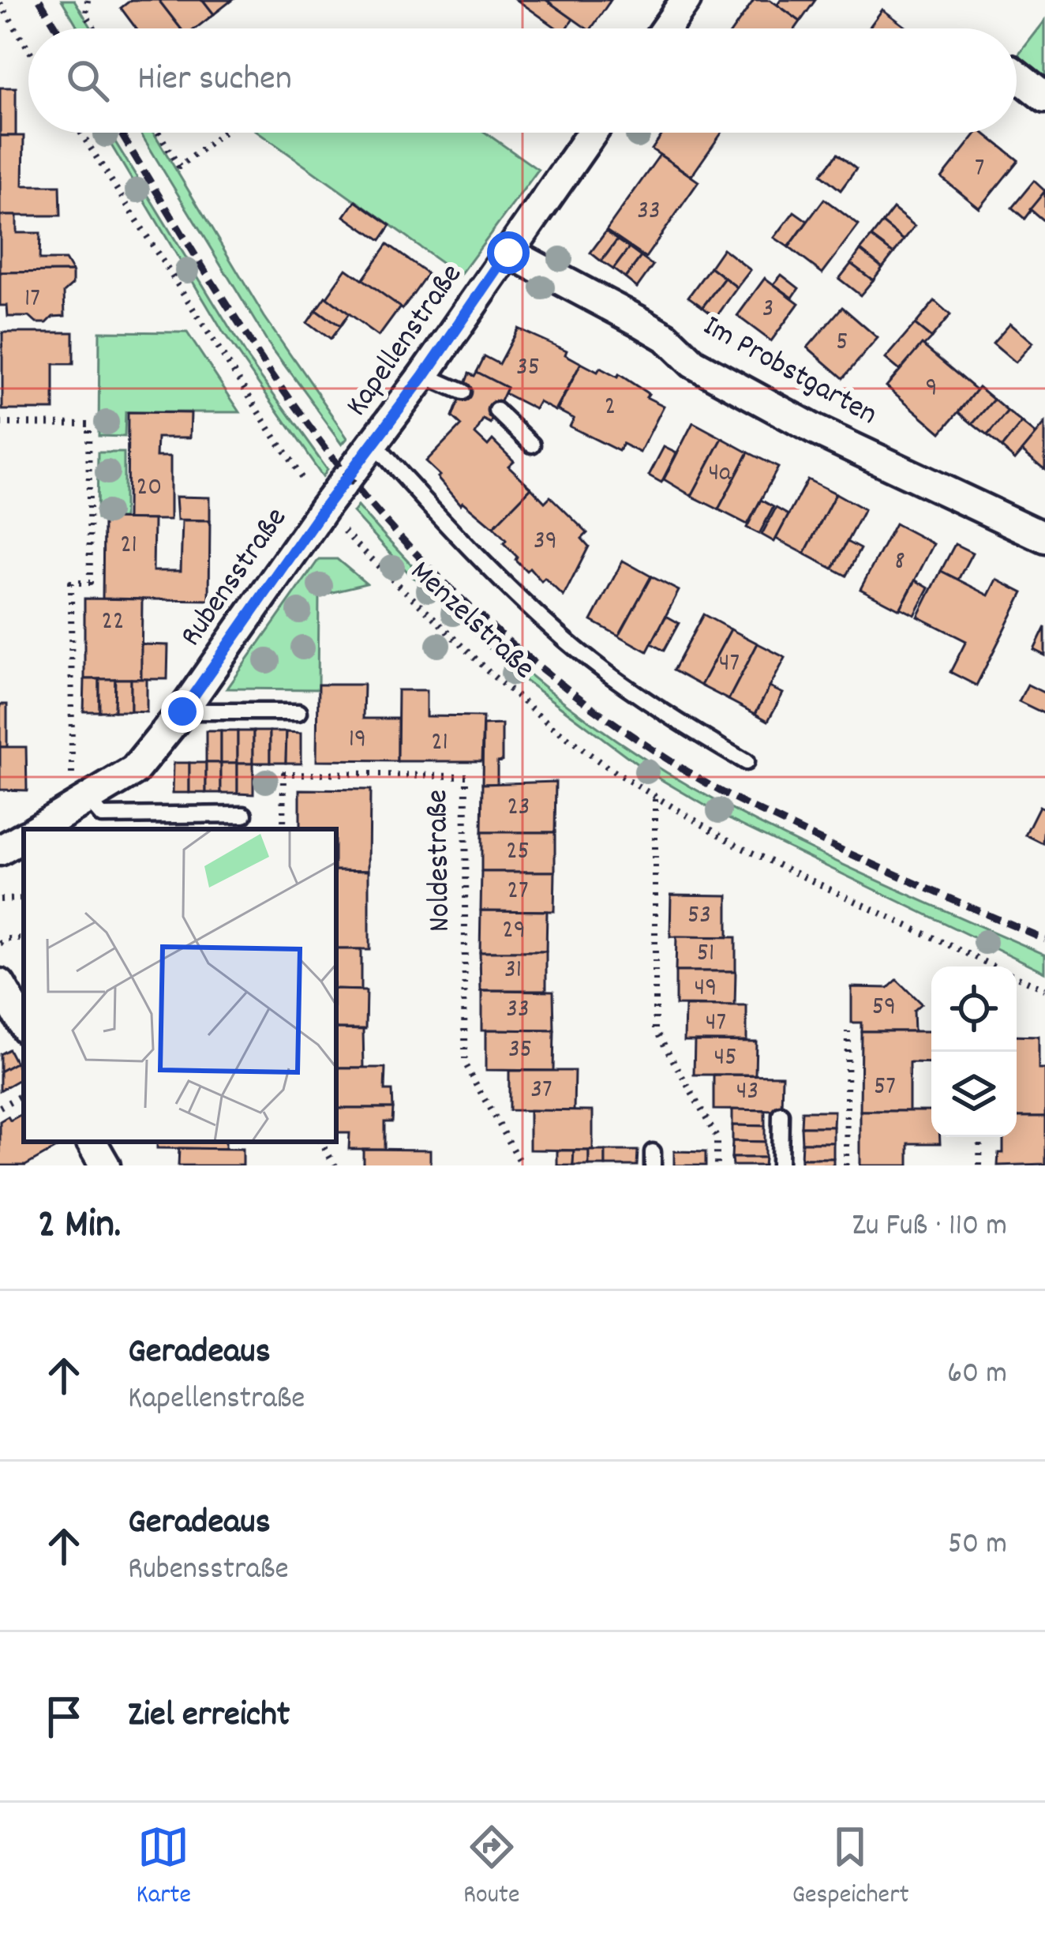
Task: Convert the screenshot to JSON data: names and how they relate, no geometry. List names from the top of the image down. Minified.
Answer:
{"streets":{"street":["Kapellenstraße","Im Probstgarten","Rubensstraße"],"path":["Menzelstraße","Noldestraße"]},"crossings":[["Kapellenstraße","Im Probstgarten"],["Kapellenstraße","Rubensstraße"],["Kapellenstraße","Menzelstraße"],["Rubensstraße","Menzelstraße"]],"house_numbers":["7","33","17","3","5","35","9","2","4a","20","39","21","8","22","47","19","21","23","25","27","53","29","51","31","49","59","33","47","35","45","57","37","43"],"page":{"search":"Hier suchen","heading":["2 Min.","Zu Fuß · 110 m"],"list":[["Geradeaus","Kapellenstraße","60 m"],["Geradeaus","Rubensstraße","50 m"],"Ziel erreicht"],"nav":["Karte","Route","Gespeichert"]}}
